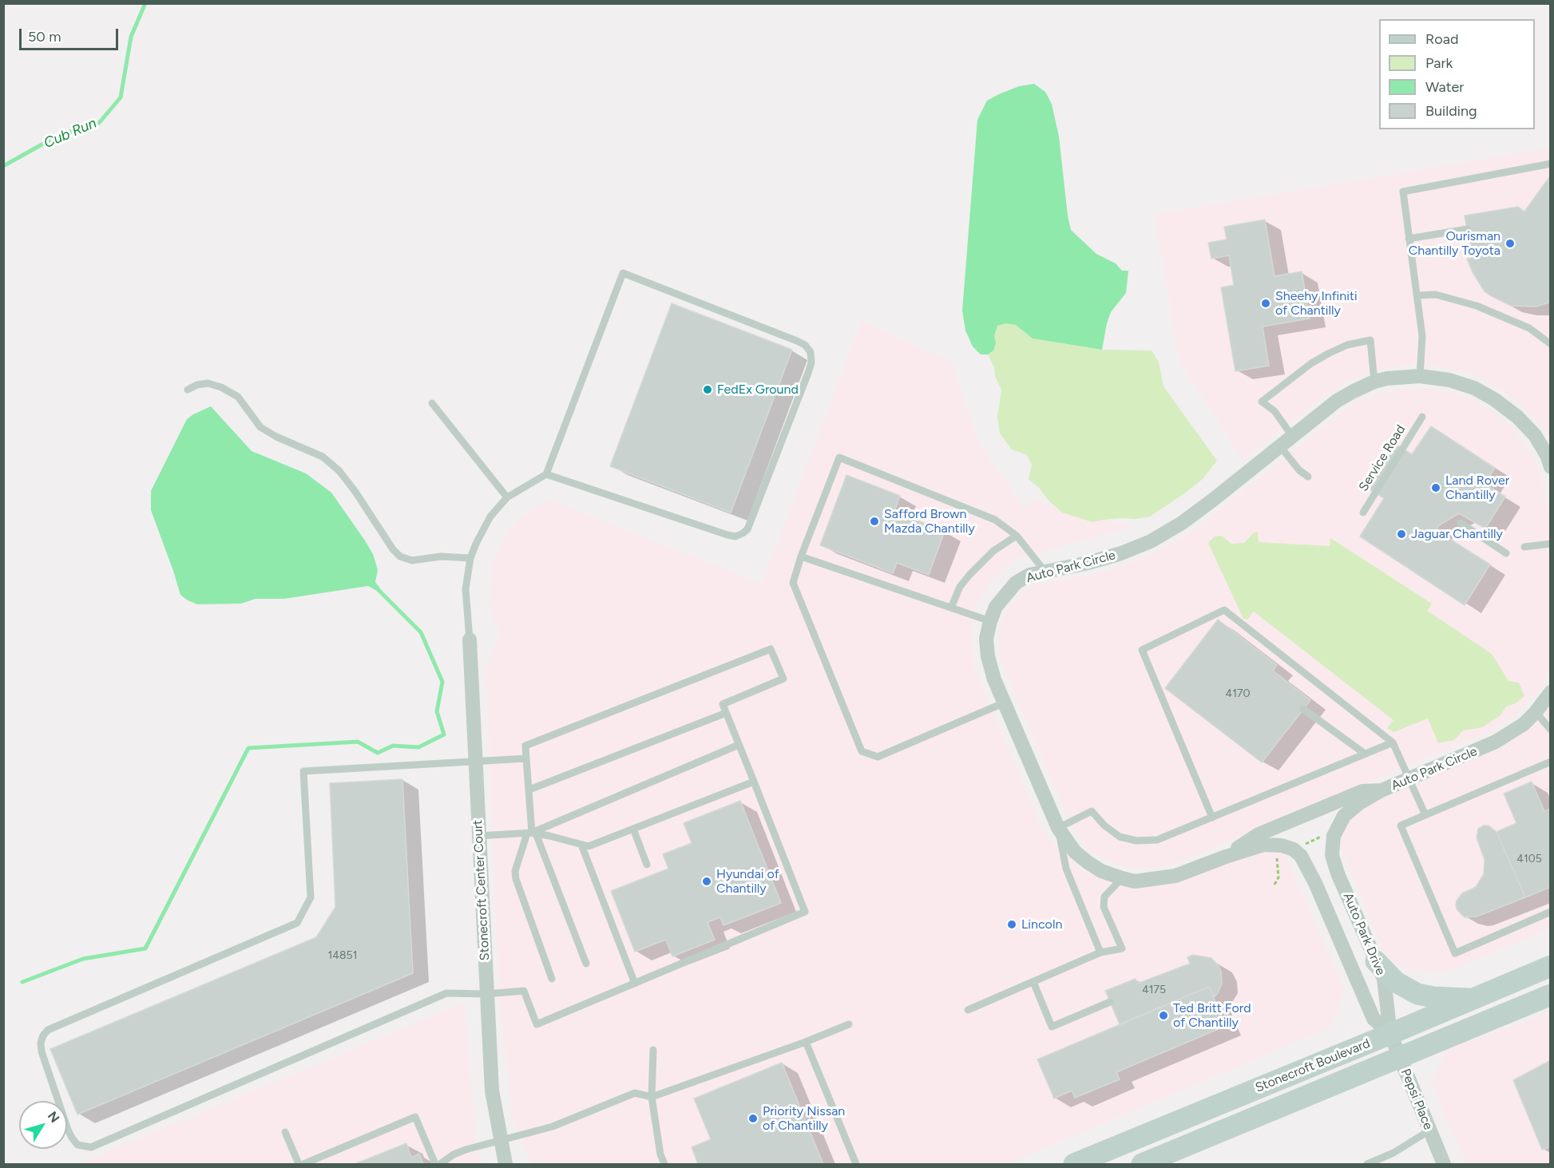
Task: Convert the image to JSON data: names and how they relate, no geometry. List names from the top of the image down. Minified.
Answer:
{"streets":{"main road":["Stonecroft Boulevard"],"street":["Auto Park Circle","Stonecroft Center Court","Auto Park Drive","Pepsi Place"],"lane":["Service Road"]},"crossings":[["Auto Park Circle","Auto Park Drive"],["Auto Park Drive","Stonecroft Boulevard"],["Auto Park Drive","Pepsi Place"],["Stonecroft Boulevard","Pepsi Place"]],"water":["Cub Run"],"places":["Ourisman Chantilly Toyota","Sheehy Infiniti of Chantilly","FedEx Ground","Land Rover Chantilly","Safford Brown Mazda Chantilly","Jaguar Chantilly","Hyundai of Chantilly","Lincoln","Ted Britt Ford of Chantilly","Priority Nissan of Chantilly"],"house_numbers":["4170","4105","14851","4175"],"legend":["Road","Park","Water","Building"],"scale_bar":"50 m","north":"top right"}
